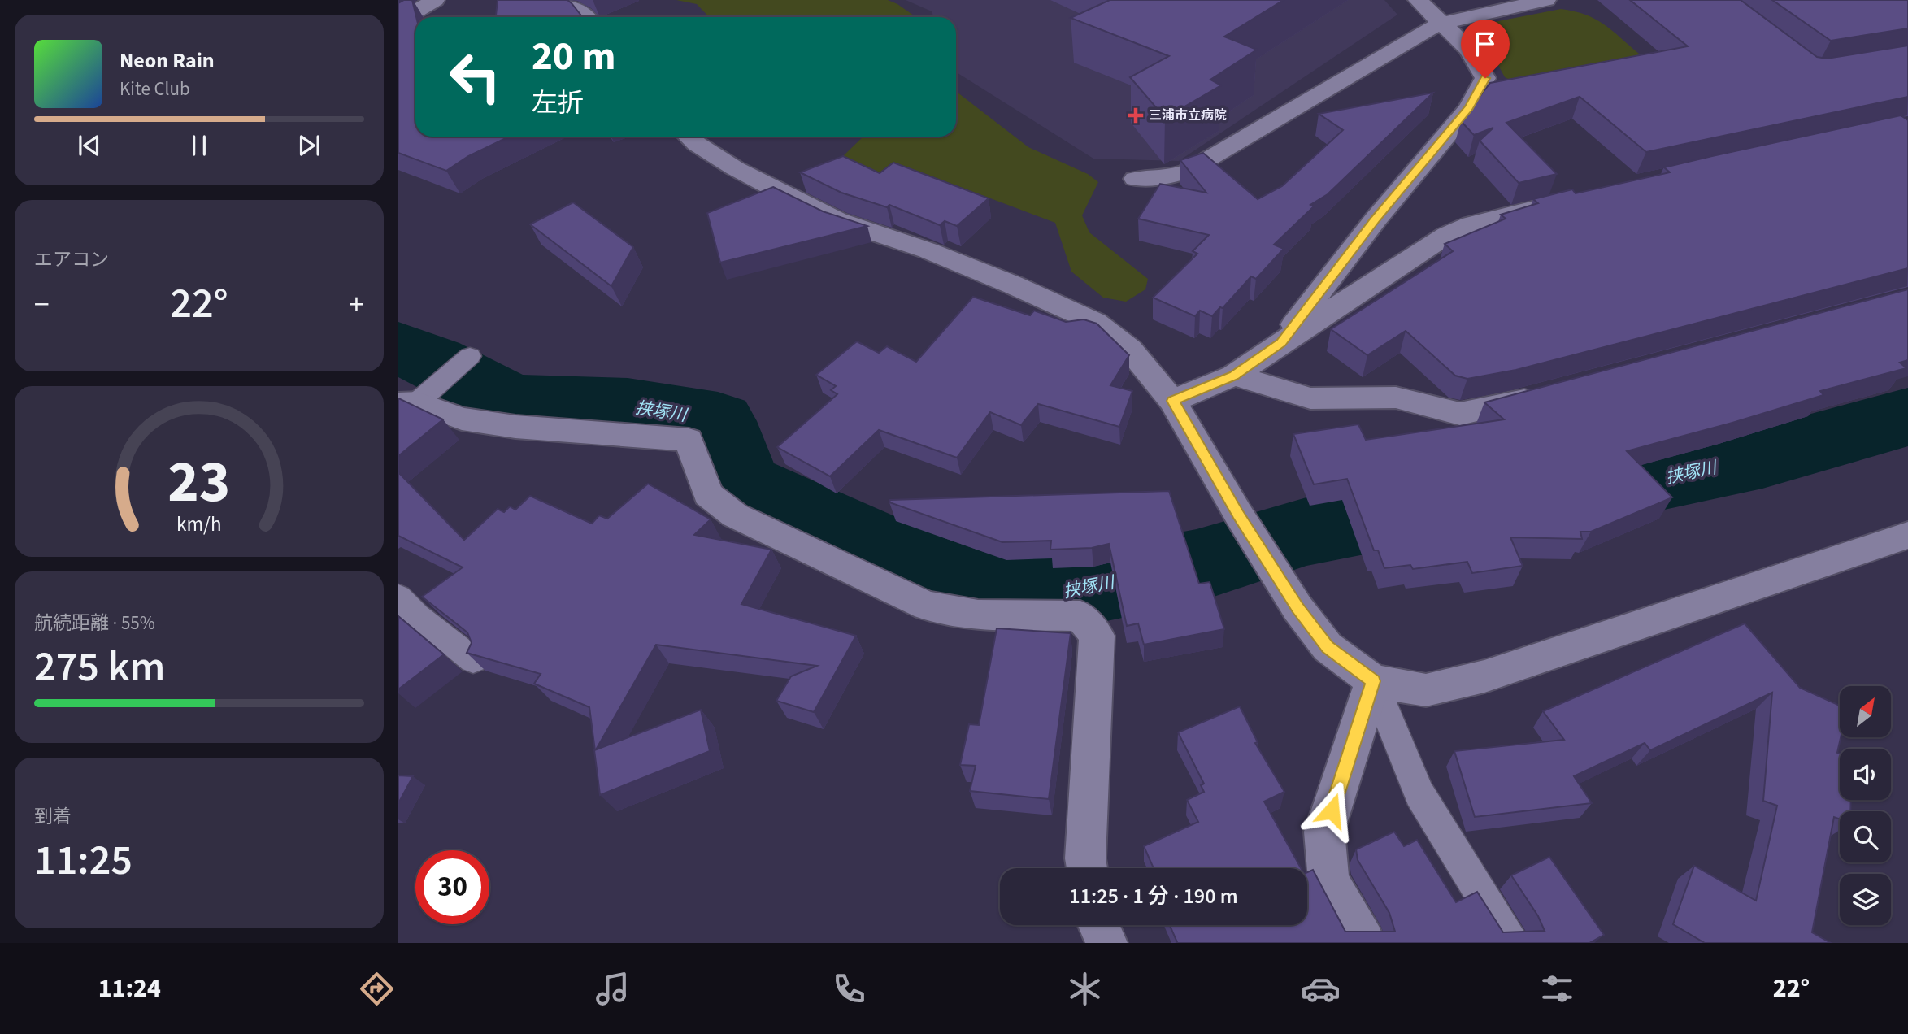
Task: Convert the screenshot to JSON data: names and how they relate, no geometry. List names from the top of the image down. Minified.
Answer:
{"water":["挟塚川"],"places":{"health":["三浦市立病院"]},"north":"top right","page":{"turn":["20 m","左折"],"song":["Neon Rain","Kite Club"],"tile":["エアコン",["航続距離 · 55%","275 km"],["到着","11:25"]],"heat":["−","22°","+"],"limit":"30","trip":"11:25 · 1 分 · 190 m","tabs":["11:24","22°"],"gauge":["23","km/h"]}}
